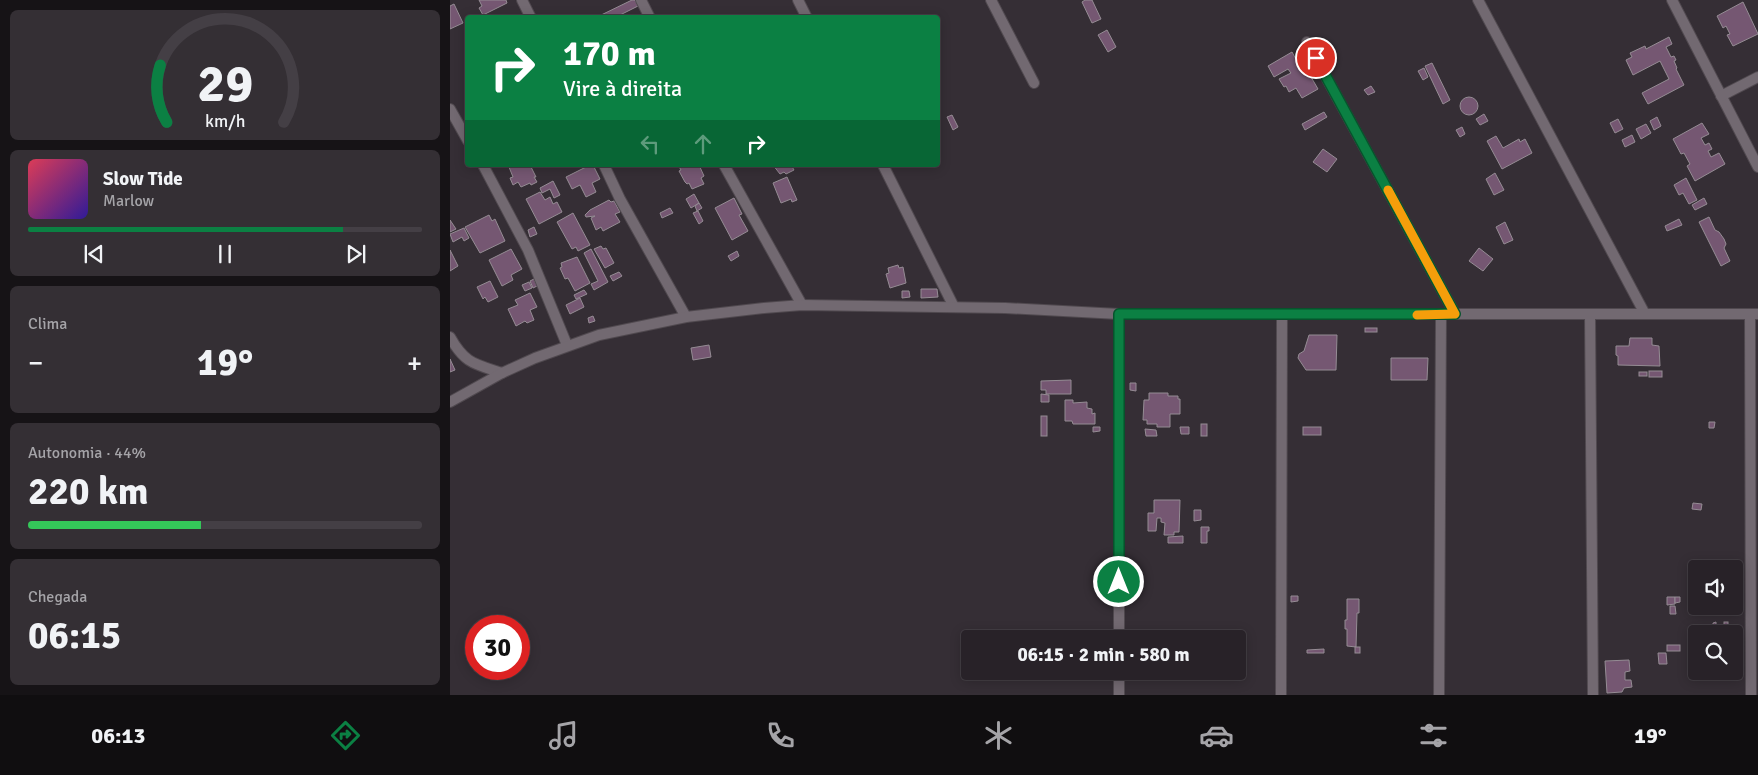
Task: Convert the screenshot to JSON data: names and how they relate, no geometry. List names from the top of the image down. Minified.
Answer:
{"page":{"turn":["170 m","Vire à direita"],"song":["Slow Tide","Marlow"],"tile":["Clima",["Autonomia · 44%","220 km"],["Chegada","06:15"]],"heat":["−","19°","+"],"limit":"30","trip":"06:15 · 2 min · 580 m","tabs":["06:13","19°"],"gauge":["29","km/h"]}}
